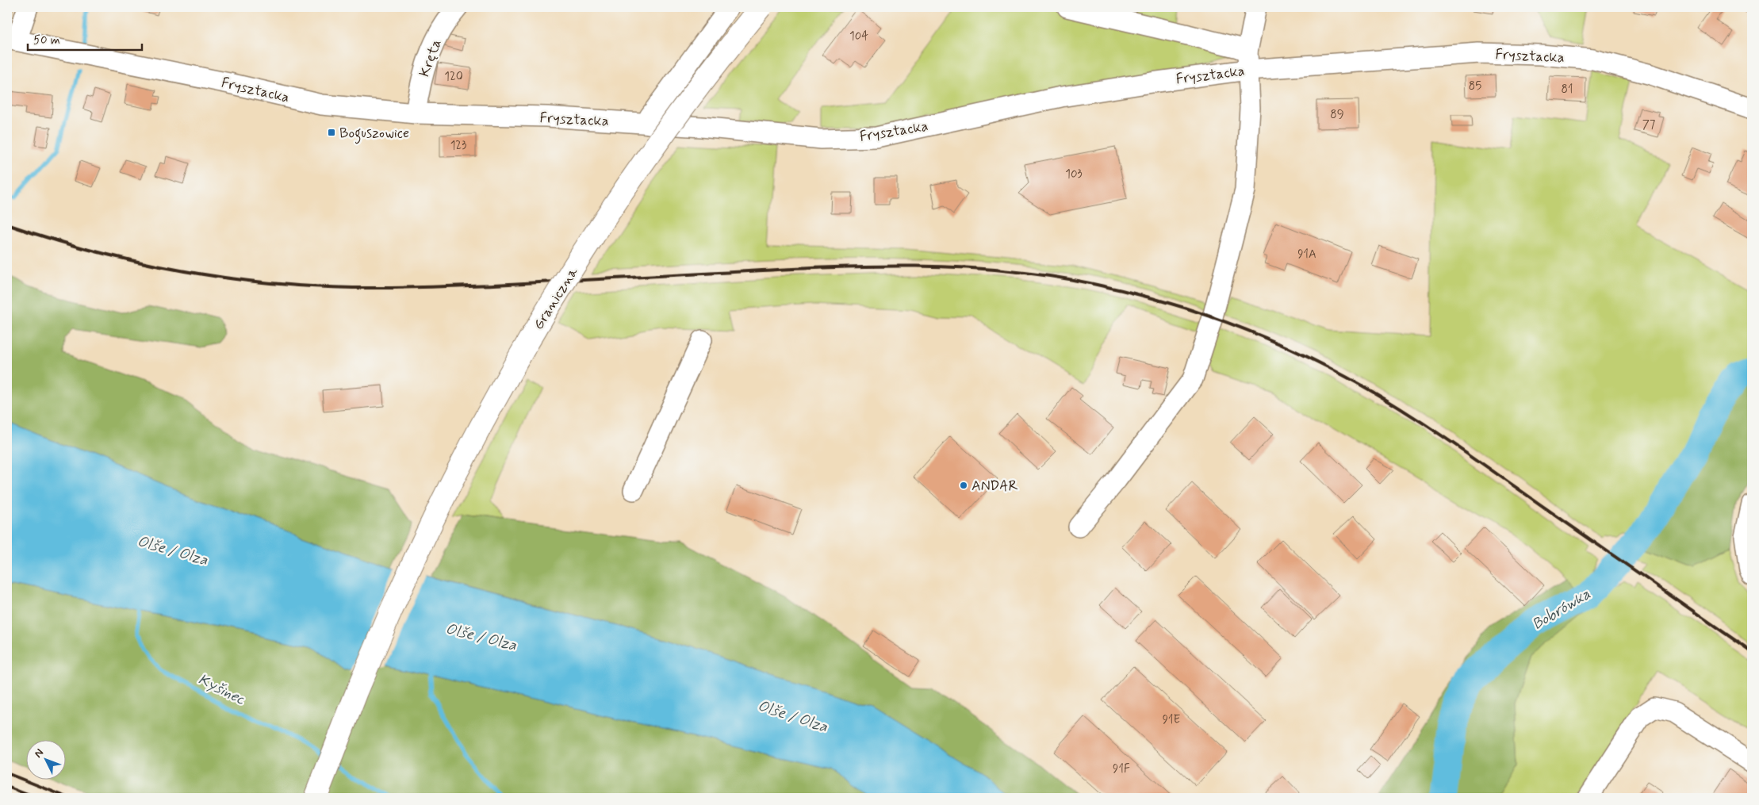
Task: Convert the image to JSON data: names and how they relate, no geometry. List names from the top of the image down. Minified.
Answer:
{"streets":{"main road":["Graniczna"],"street":["Frysztacka","Kręta"]},"crossings":[["Frysztacka","Kręta"]],"water":["Olše / Olza","Bobrówka","Kyšinec"],"places":{"transit":["Boguszowice"],"other":["ANDAR"]},"house_numbers":["104","120","85","81","89","77","123","103","91A","91E","91F"],"scale_bar":"50 m","north":"top left"}
